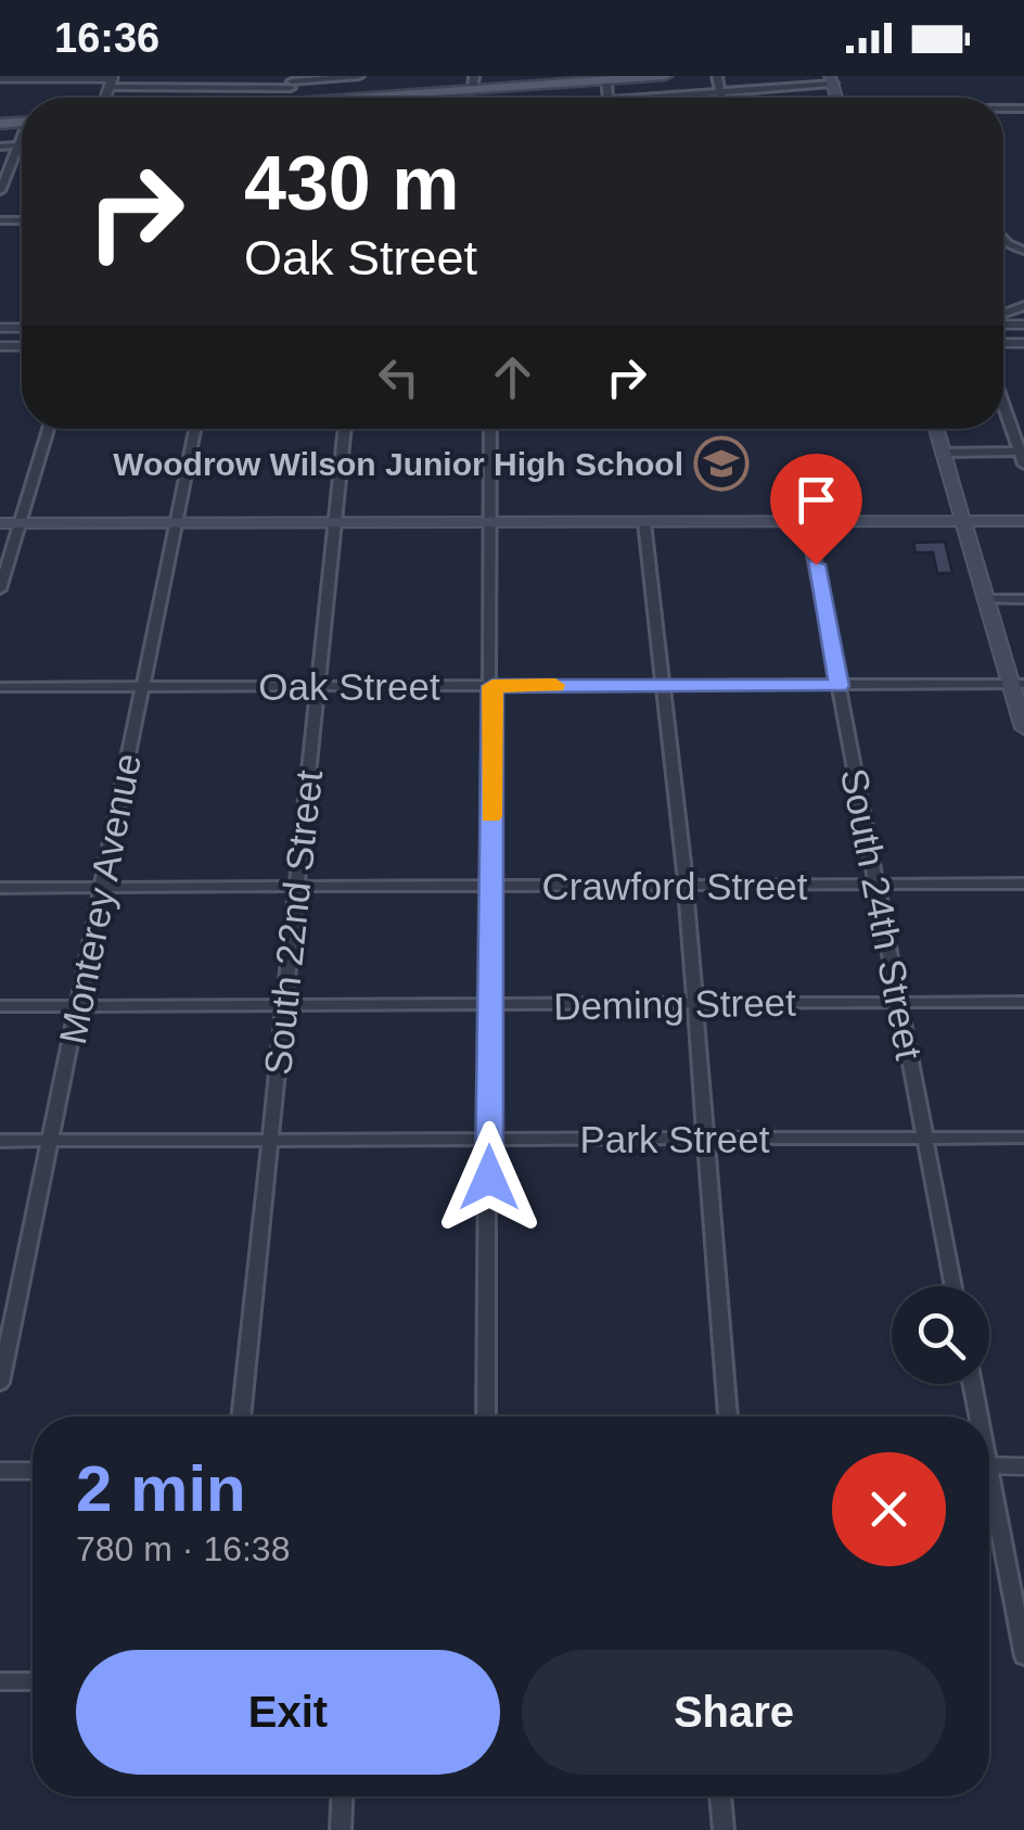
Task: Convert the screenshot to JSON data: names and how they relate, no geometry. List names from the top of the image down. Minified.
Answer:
{"streets":{"street":["Oak Street","Crawford Street","Monterey Avenue","South 24th Street","South 22nd Street","Deming Street","Park Street"]},"crossings":[["Oak Street","Monterey Avenue"],["Oak Street","South 24th Street"],["Oak Street","South 22nd Street"],["Crawford Street","Monterey Avenue"],["Crawford Street","South 24th Street"],["Crawford Street","South 22nd Street"],["Monterey Avenue","Deming Street"],["Monterey Avenue","Park Street"],["South 24th Street","Deming Street"],["South 24th Street","Park Street"],["South 22nd Street","Deming Street"],["South 22nd Street","Park Street"]],"places":{"school or university":["Woodrow Wilson Junior High School"]},"page":{"status":"16:36","turn":["430 m","Oak Street"],"heading":["2 min","780 m · 16:38"],"buttons":["Exit","Share"]}}
